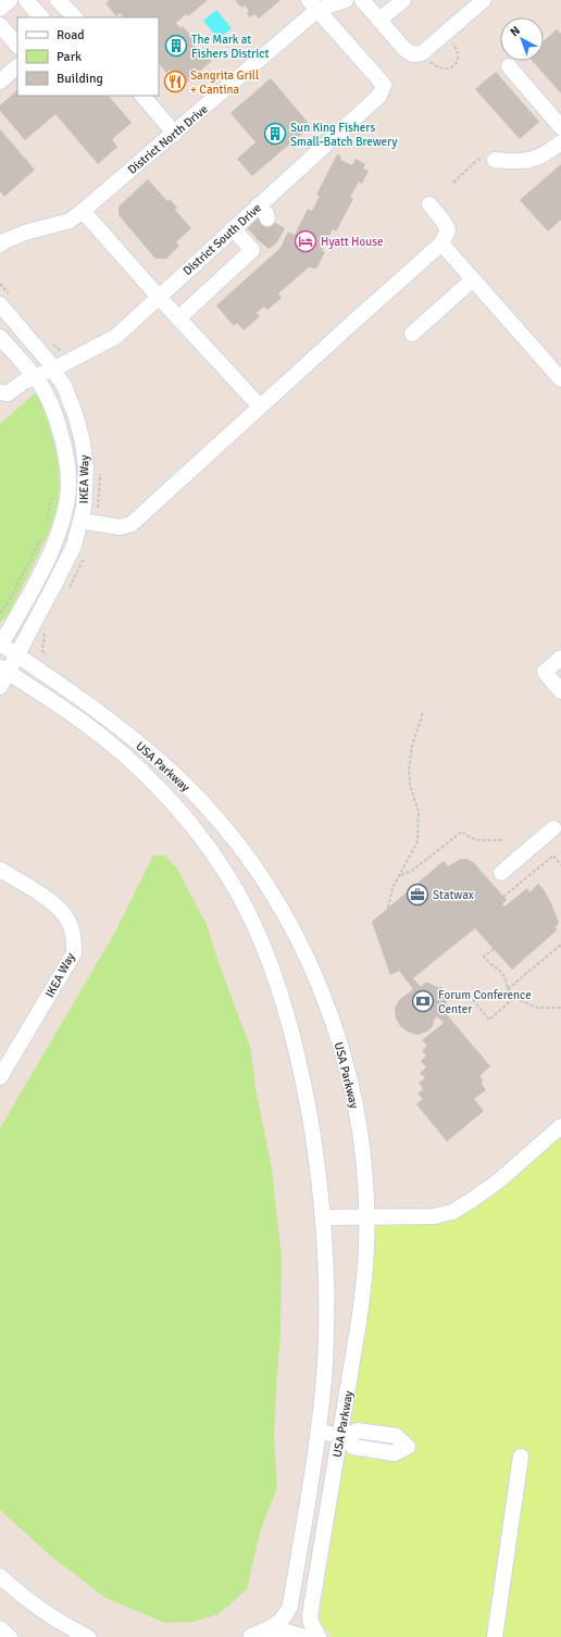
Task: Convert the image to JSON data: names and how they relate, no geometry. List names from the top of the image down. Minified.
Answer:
{"streets":{"street":["District North Drive","District South Drive","IKEA Way","USA Parkway"]},"crossings":[["District North Drive","District South Drive"],["District South Drive","IKEA Way"],["IKEA Way","USA Parkway"]],"places":{"building":["The Mark at Fishers District","Sun King Fishers Small-Batch Brewery"],"restaurant":["Sangrita Grill + Cantina"],"hotel":["Hyatt House"],"office":["Statwax"],"bank":["Forum Conference Center"]},"legend":["Road","Park","Building"],"north":"top left"}
